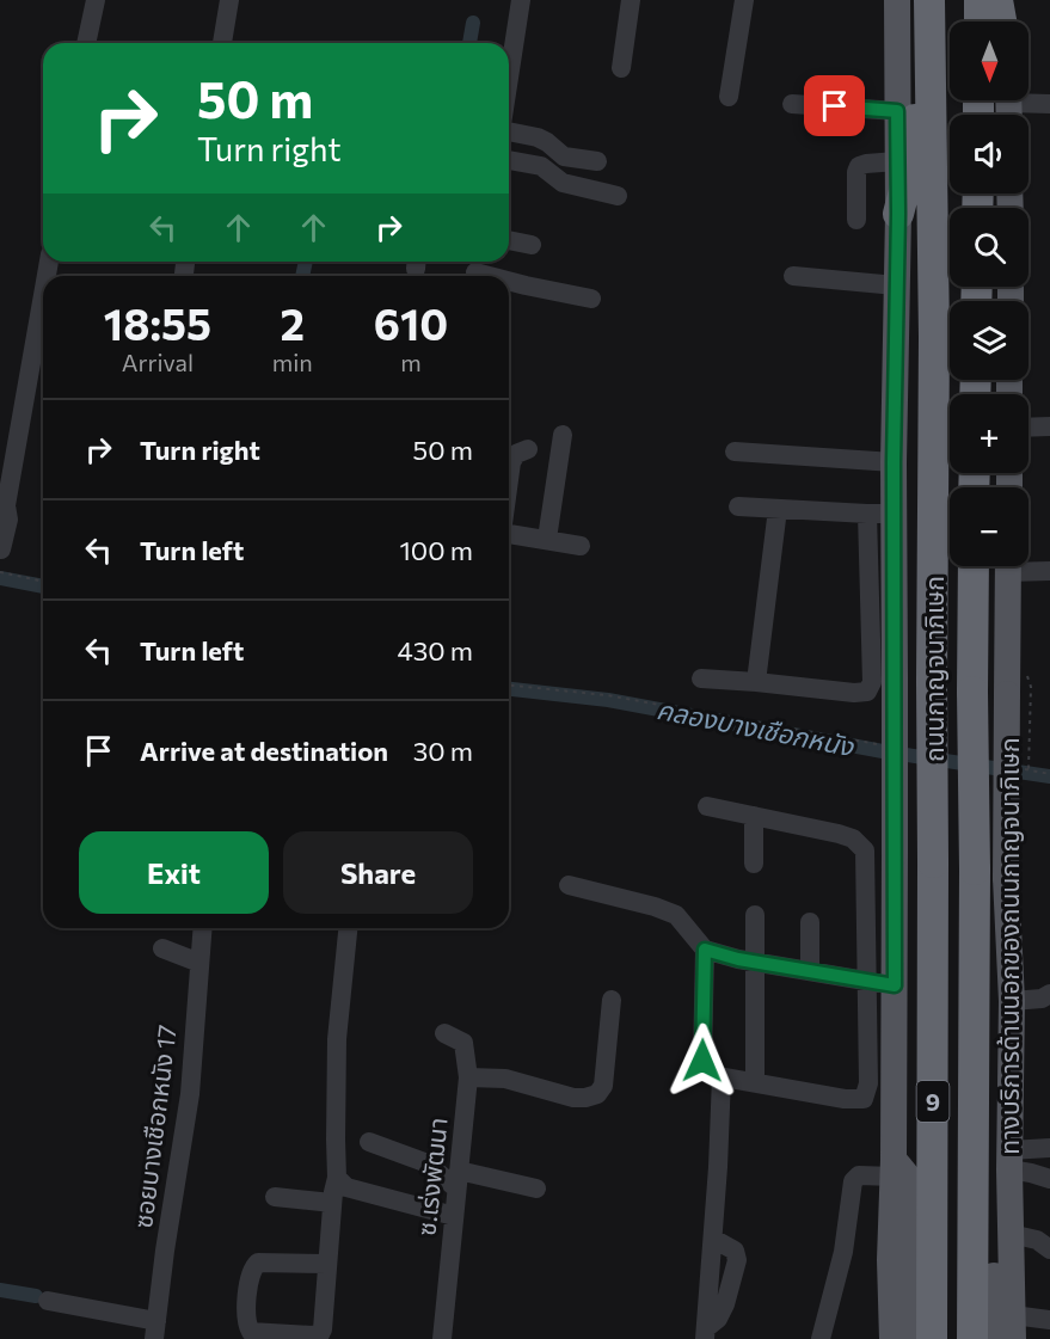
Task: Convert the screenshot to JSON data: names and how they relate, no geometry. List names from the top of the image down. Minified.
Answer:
{"streets":{"highway":["ถนนกาญจนาภิเษก","9"],"main road":["ทางบริการด้านนอกของถนนกาญจนาภิเษก"],"street":["ซอยบางเชือกหนัง 17","ซ.เร่งพัฒนา"]},"water":["คลองบางเชือกหนัง"],"north":"bottom","page":{"map_buttons":["+","−"],"turn":["50 m","Turn right"],"eta":["18:55","Arrival","2","min","610","m"],"list":[{"name":"Turn right","value":"50 m"},{"name":"Turn left","value":"100 m"},{"name":"Turn left","value":"430 m"},{"name":"Arrive at destination","value":"30 m"}],"buttons":["Exit","Share"]}}
